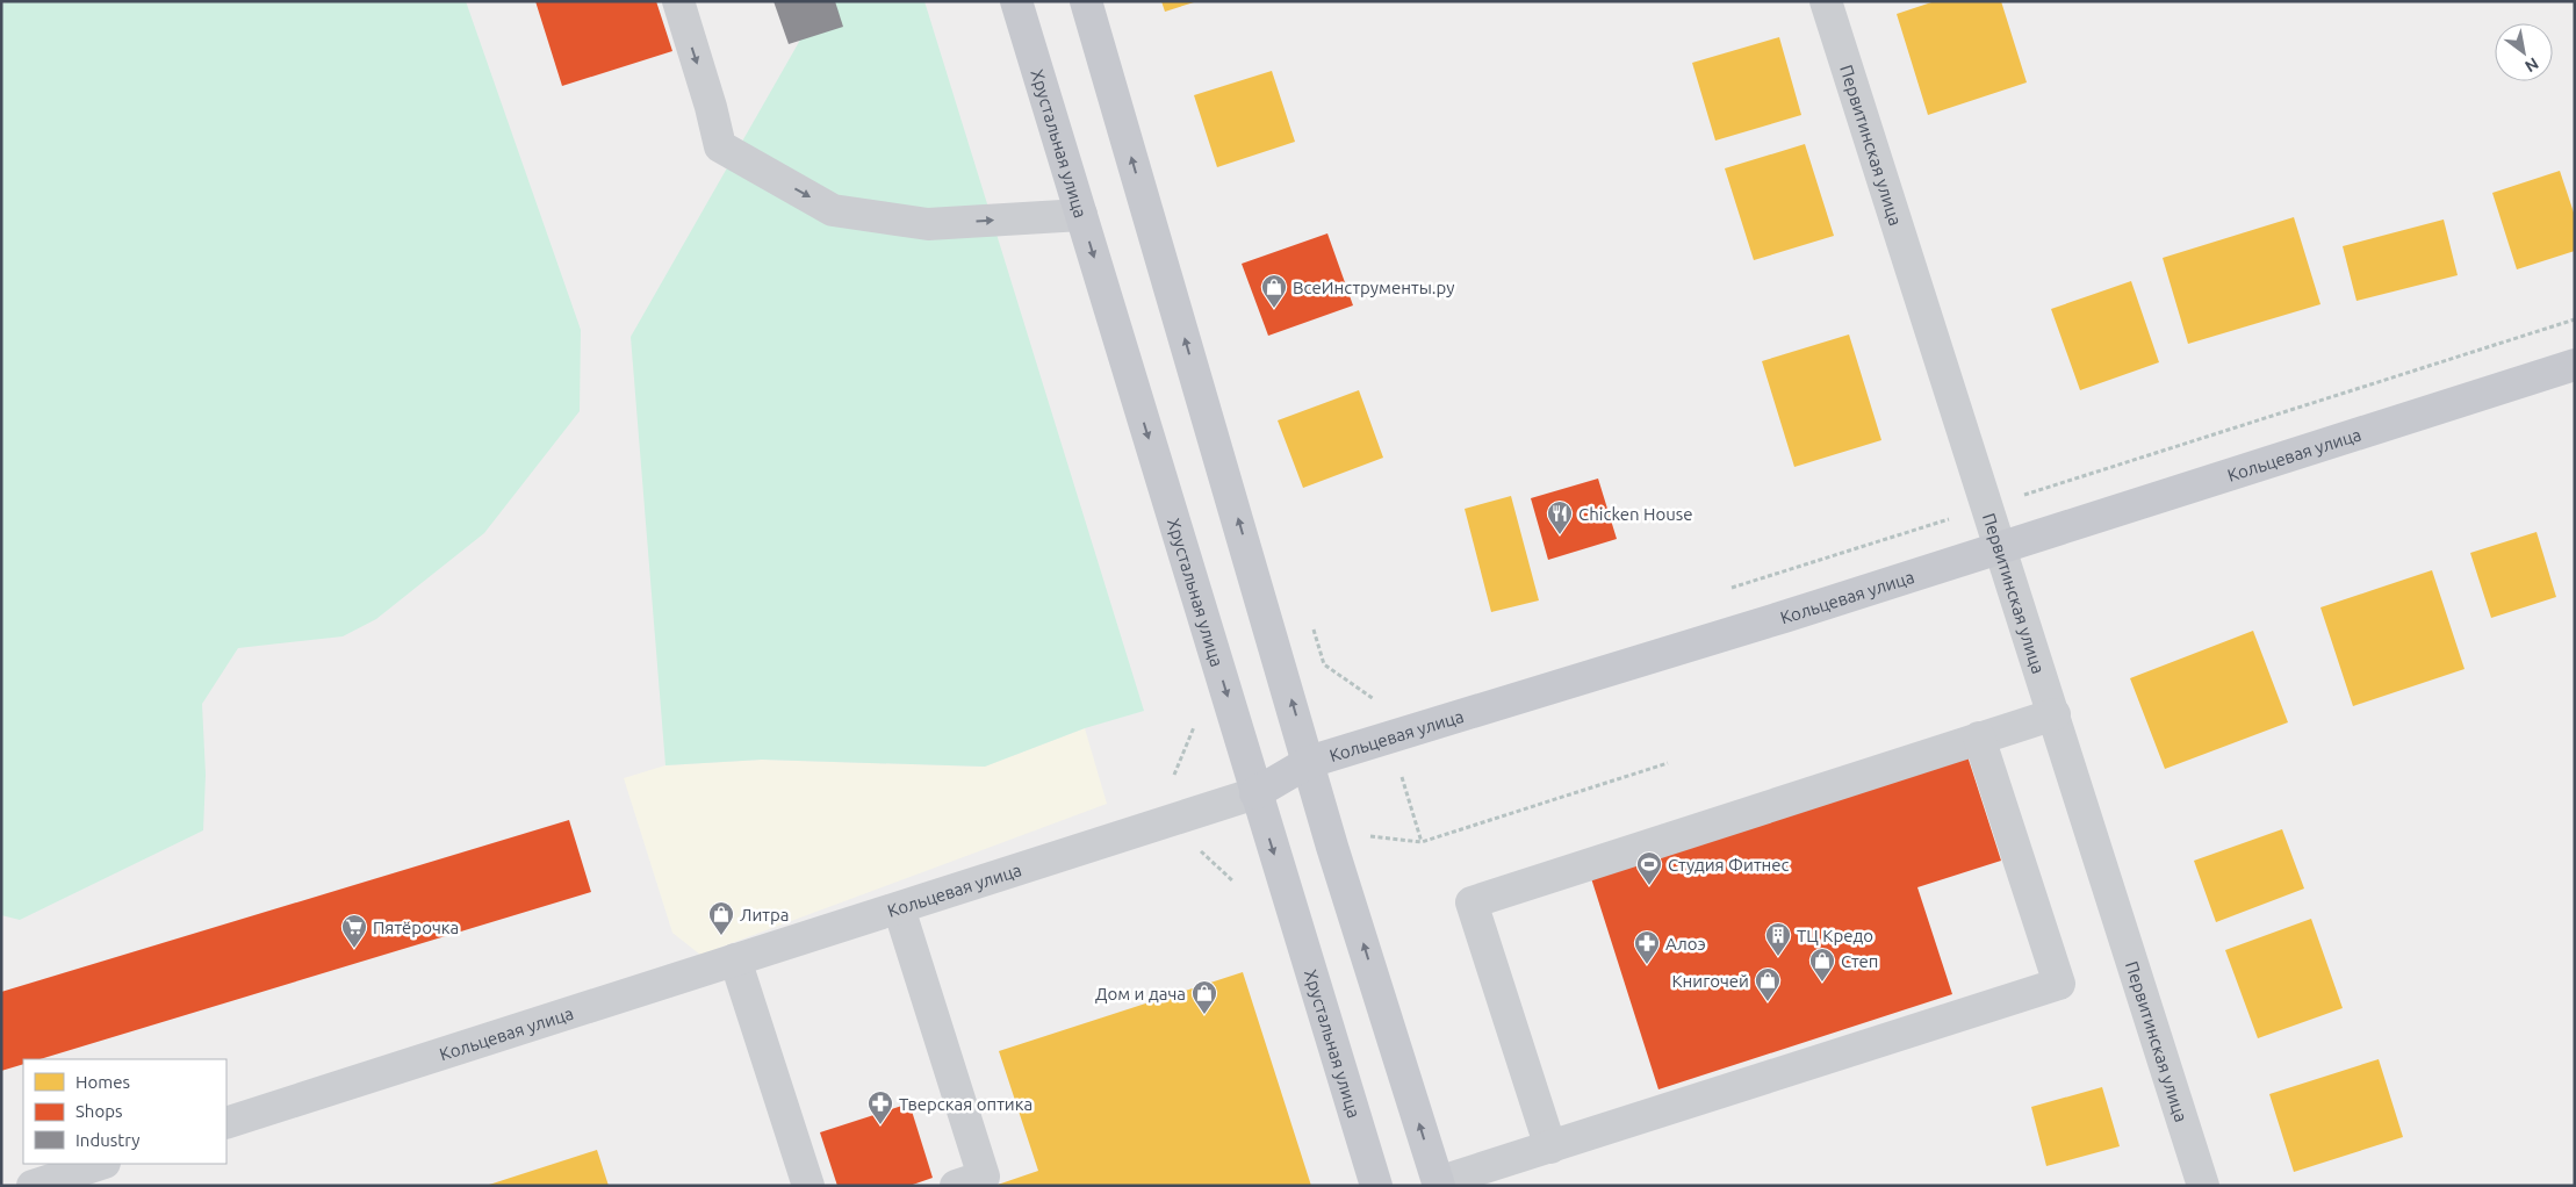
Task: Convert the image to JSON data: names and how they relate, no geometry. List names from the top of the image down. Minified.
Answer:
{"streets":{"main road":["Хрустальная улица","Кольцевая улица"],"street":["Первитинская улица"]},"crossings":[["Хрустальная улица","Кольцевая улица"],["Первитинская улица","Кольцевая улица"]],"places":{"shop":["ВсеИнструменты.ру","Литра","Степ","Книгочей","Дом и дача"],"restaurant":["Chicken House"],"sports":["Студия Фитнес"],"supermarket":["Пятёрочка"],"building":["ТЦ Кредо"],"pharmacy":["Алоэ","Тверская оптика"]},"legend":["Homes","Shops","Industry"],"north":"bottom right"}
